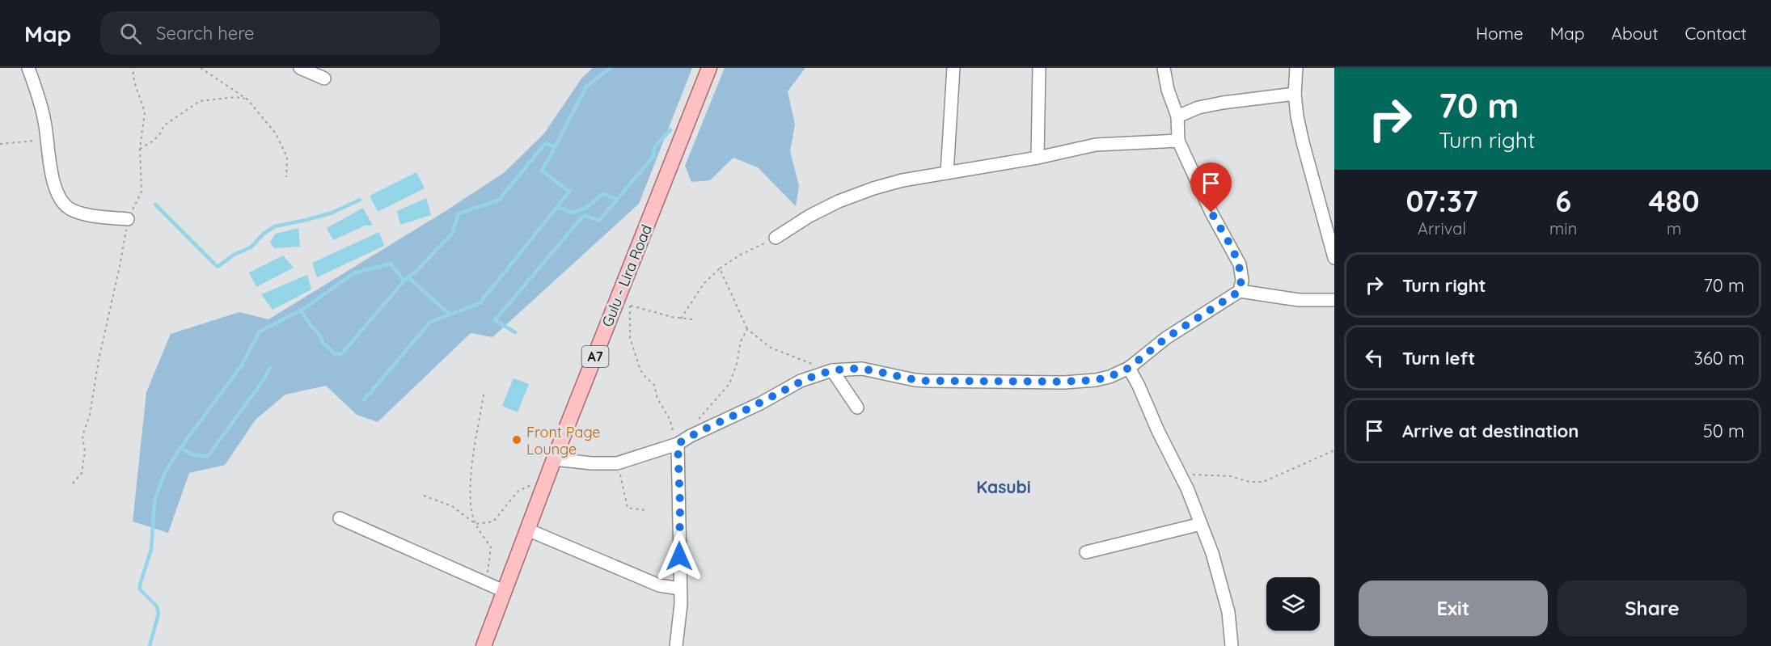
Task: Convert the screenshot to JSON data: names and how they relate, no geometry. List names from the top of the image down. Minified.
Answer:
{"streets":{"main road":["Gulu - Lira Road","A7"]},"districts":["Kasubi"],"places":["Front Page Lounge"],"page":{"header":"Map","search":"Search here","nav":["Home","Map","About","Contact"],"turn":["70 m","Turn right"],"eta":["07:37","Arrival","6","min","480","m"],"list":[{"name":"Turn right","value":"70 m"},{"name":"Turn left","value":"360 m"},{"name":"Arrive at destination","value":"50 m"}],"buttons":["Exit","Share"]}}
